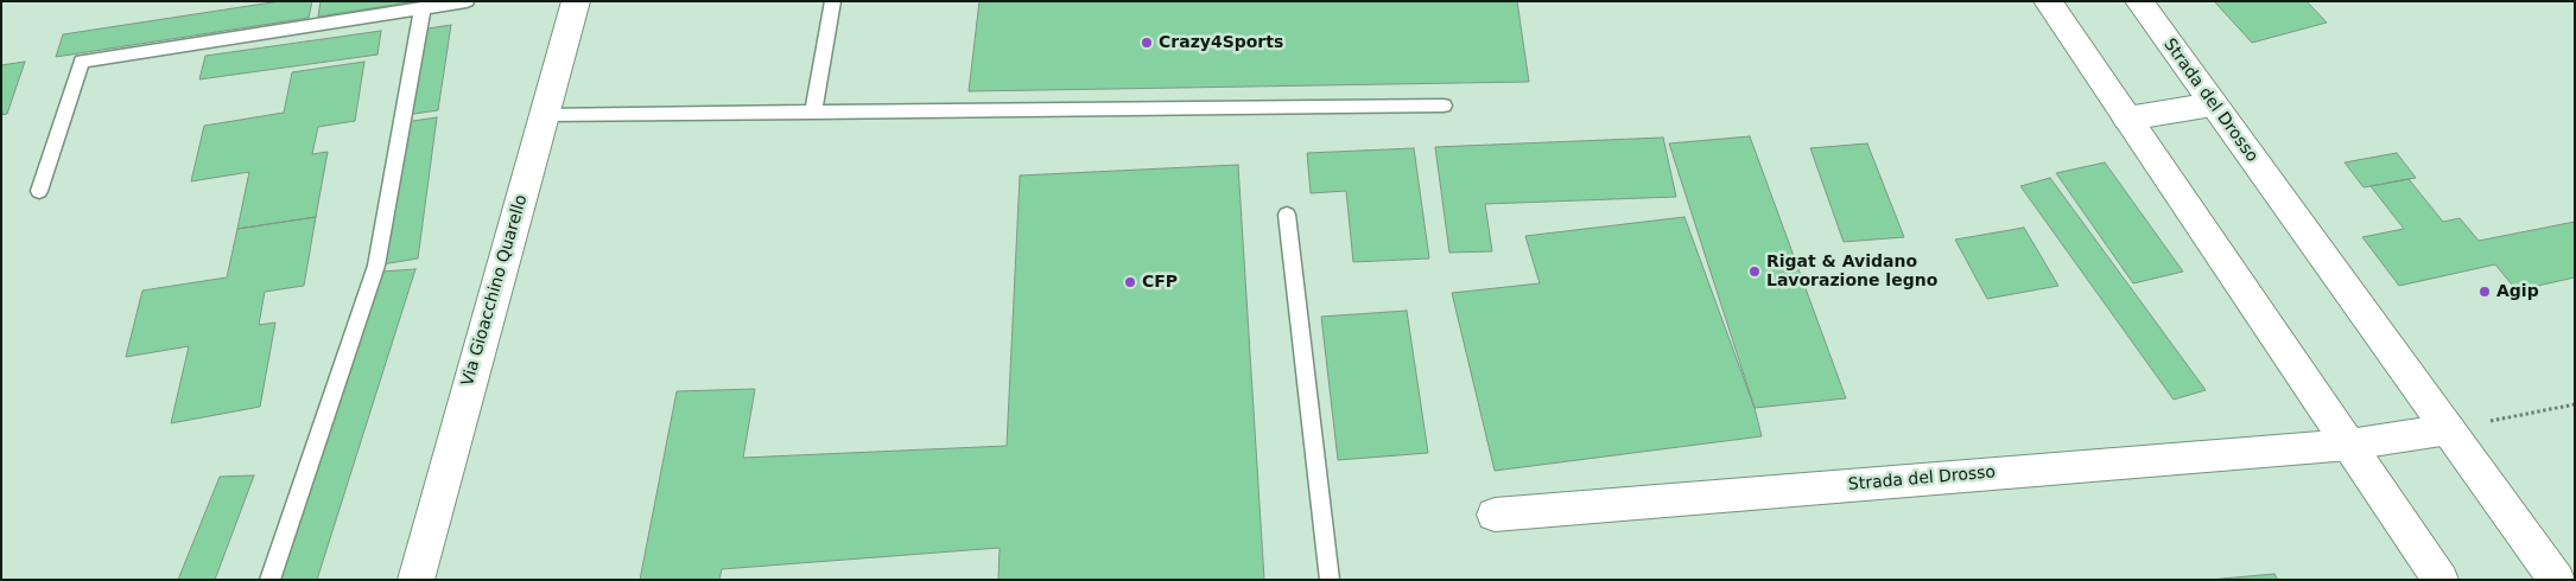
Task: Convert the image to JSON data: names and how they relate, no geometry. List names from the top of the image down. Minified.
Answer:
{"streets":{"street":["Strada del Drosso","Via Gioacchino Quarello"]},"places":["Crazy4Sports","Rigat & Avidano Lavorazione legno","CFP","Agip"]}
